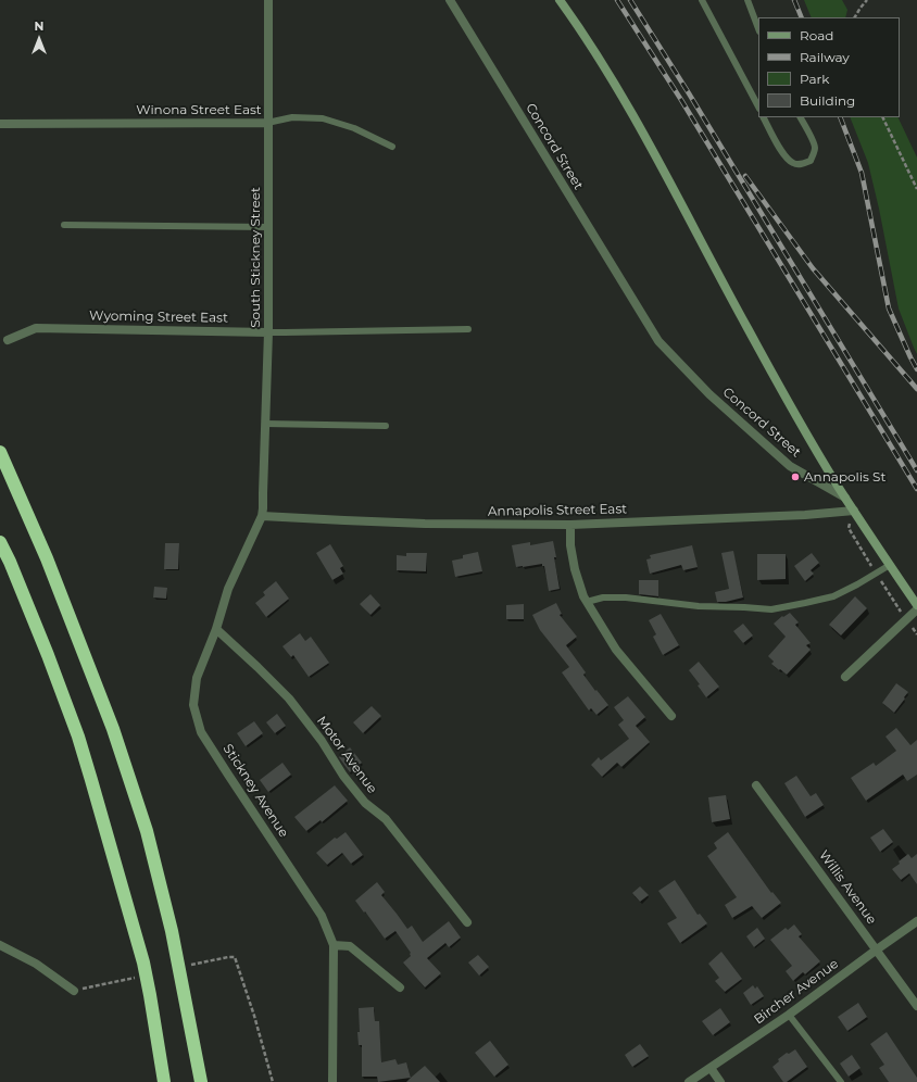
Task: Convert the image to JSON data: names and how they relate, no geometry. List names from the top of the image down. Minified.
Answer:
{"streets":{"main road":["Concord Street"],"street":["Winona Street East","South Stickney Street","Wyoming Street East","Annapolis Street East","Motor Avenue","Stickney Avenue","Willis Avenue","Bircher Avenue"]},"crossings":[["Winona Street East","South Stickney Street"],["South Stickney Street","Wyoming Street East"],["South Stickney Street","Annapolis Street East"],["South Stickney Street","Stickney Avenue"],["Annapolis Street East","Stickney Avenue"],["Motor Avenue","Stickney Avenue"],["Willis Avenue","Bircher Avenue"]],"places":["Annapolis St"],"legend":["Road","Railway","Park","Building"],"north":"top"}
